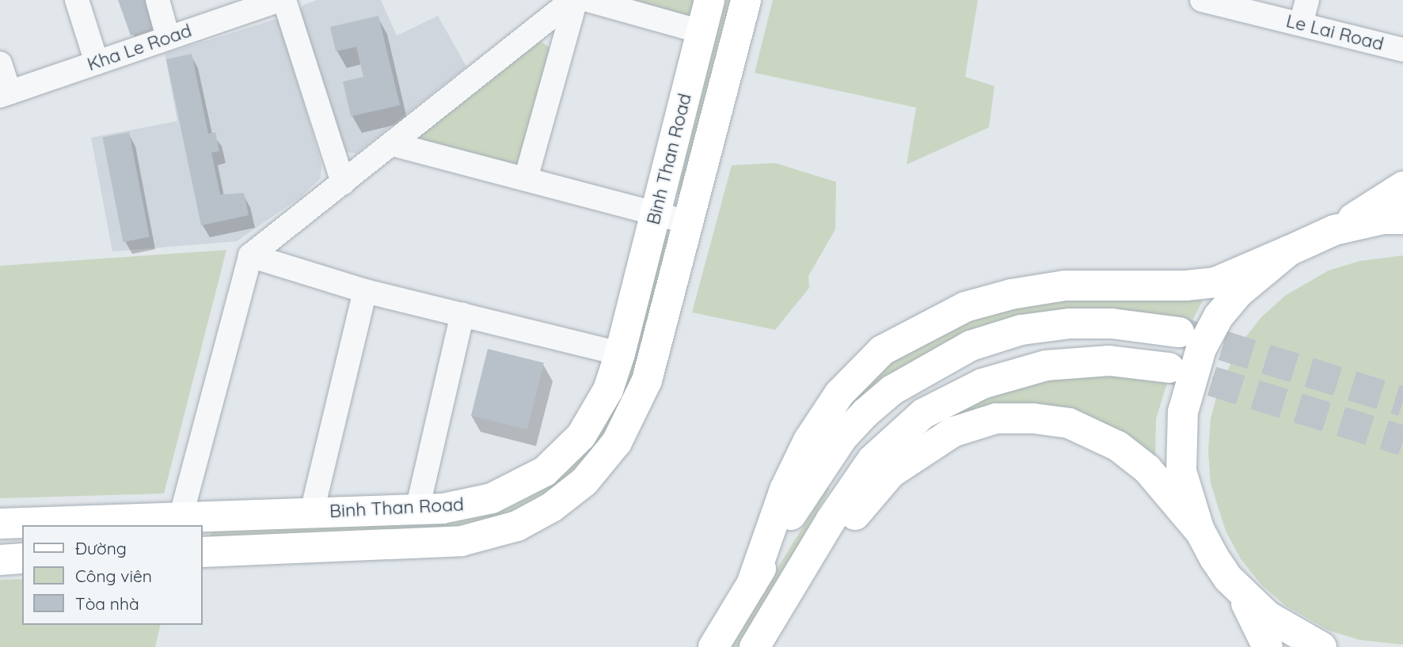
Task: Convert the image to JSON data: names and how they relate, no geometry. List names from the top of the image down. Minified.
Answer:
{"streets":{"main road":["Binh Than Road"],"street":["Le Lai Road","Kha Le Road"]},"legend":["Đường","Công viên","Tòa nhà"]}
